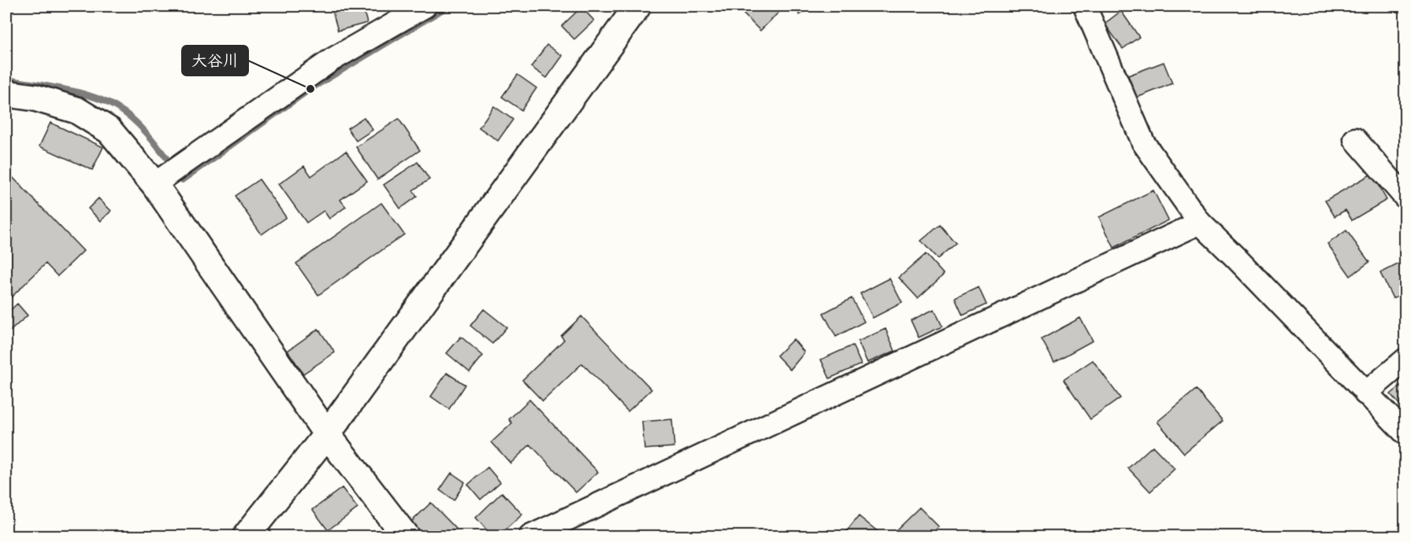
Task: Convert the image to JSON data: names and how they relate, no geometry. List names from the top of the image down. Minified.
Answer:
{"places":["大谷川"]}
